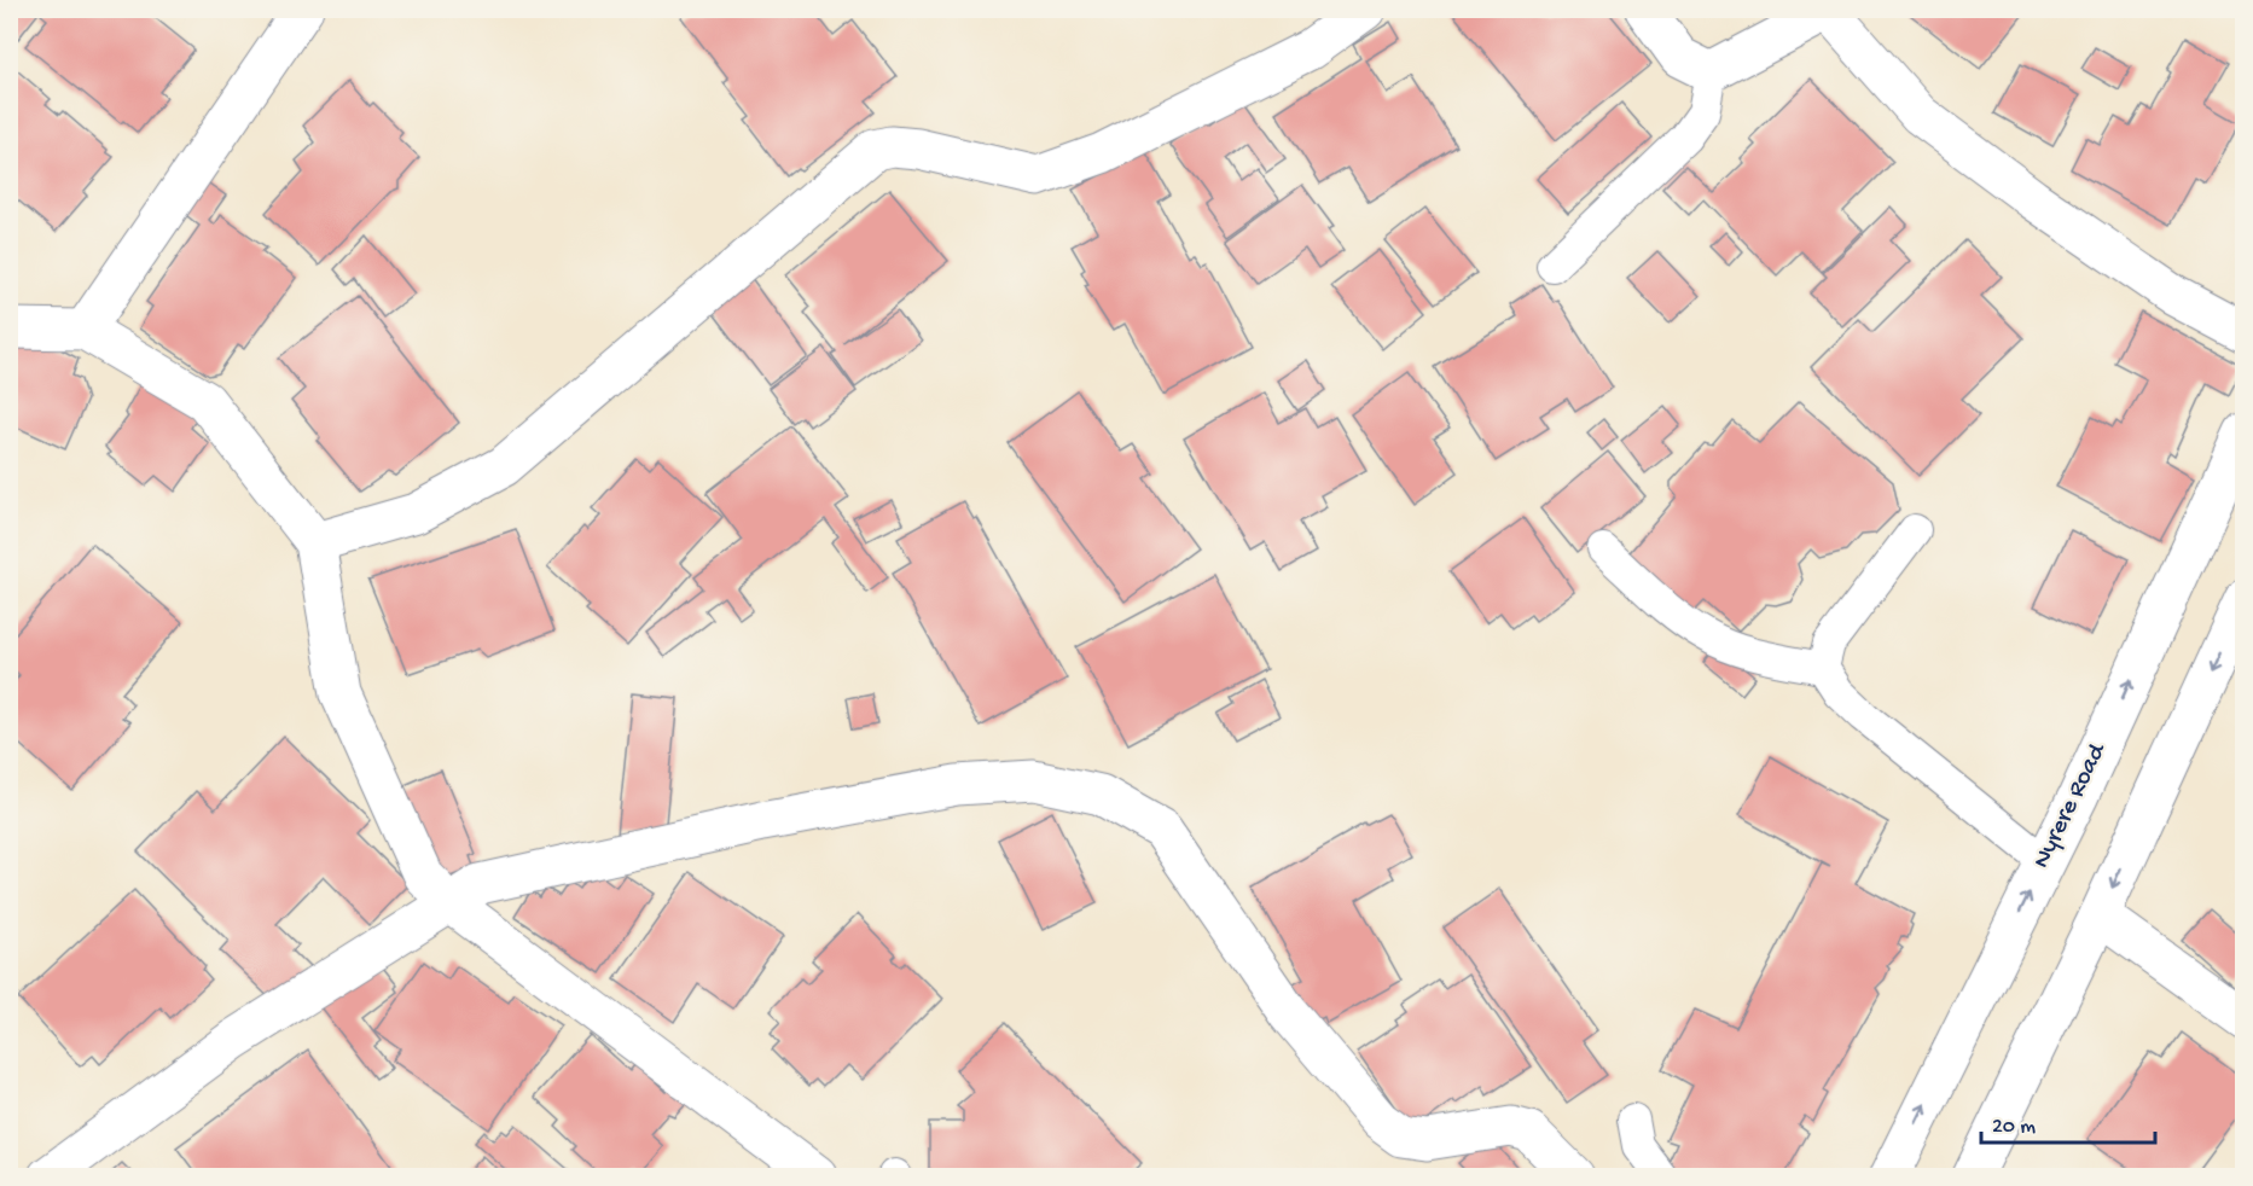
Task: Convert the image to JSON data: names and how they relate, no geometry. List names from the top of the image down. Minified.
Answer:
{"streets":{"street":["Nyrere Road"]},"scale_bar":"20 m"}
